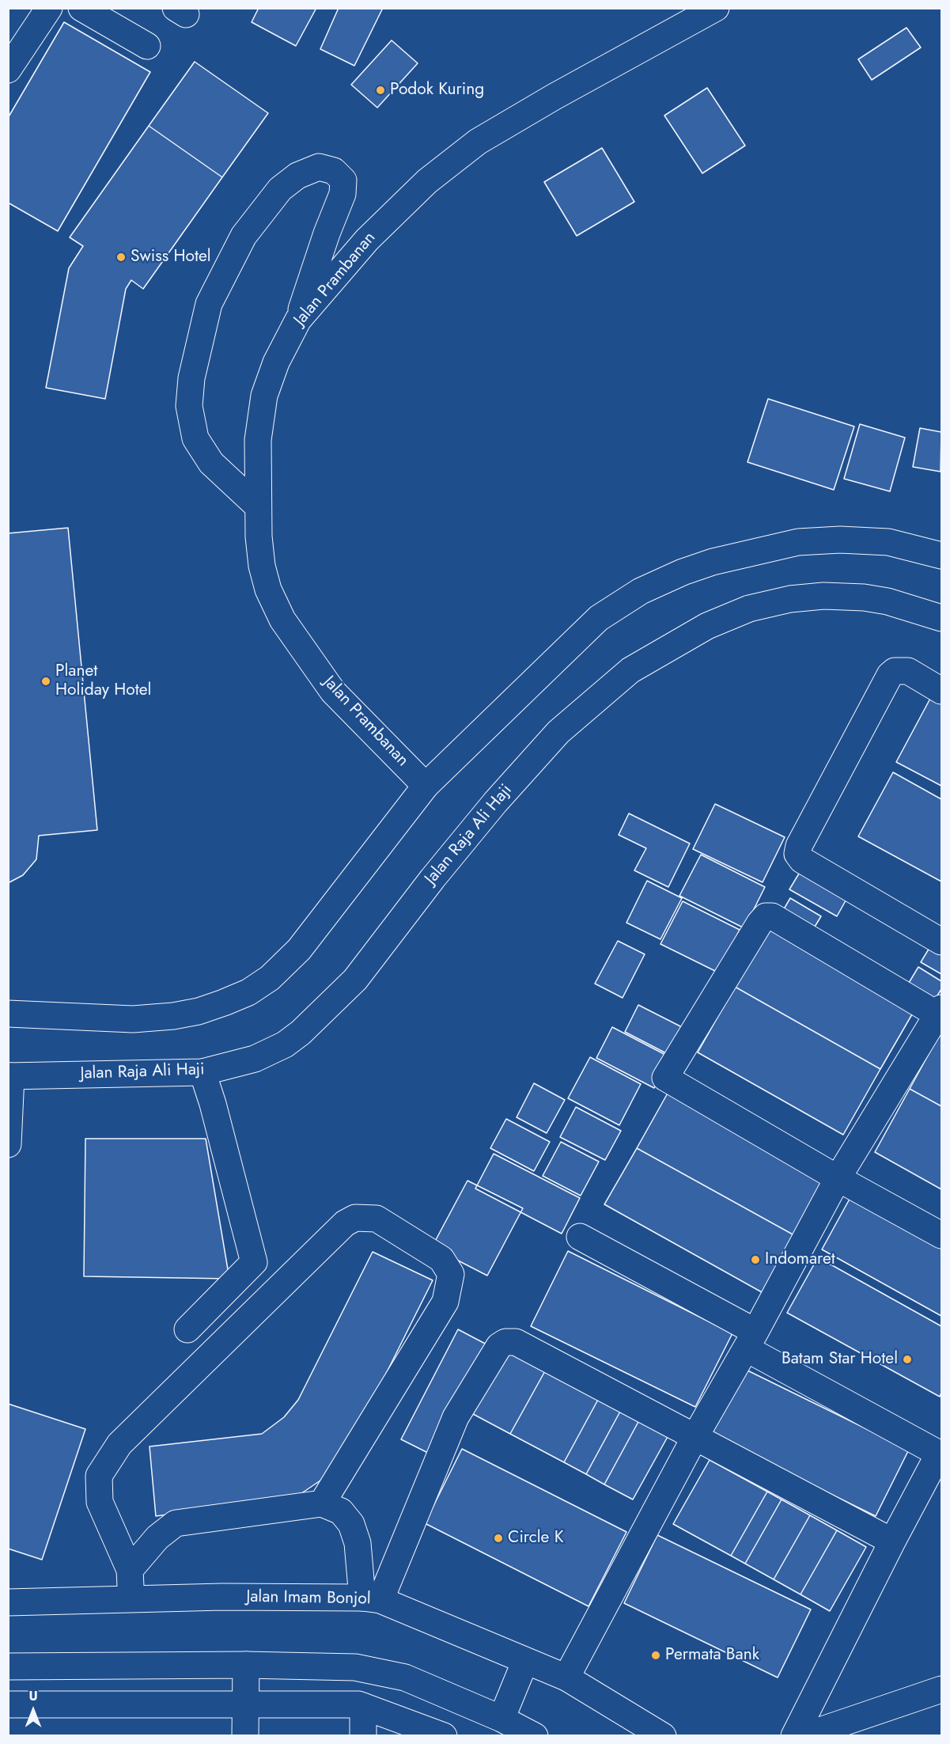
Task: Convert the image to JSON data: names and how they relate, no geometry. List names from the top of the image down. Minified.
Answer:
{"streets":{"street":["Jalan Prambanan","Jalan Raja Ali Haji","Jalan Imam Bonjol"]},"places":["Podok Kuring","Swiss Hotel","Planet Holiday Hotel","Indomaret","Batam Star Hotel","Circle K","Permata Bank"],"north":"top"}
